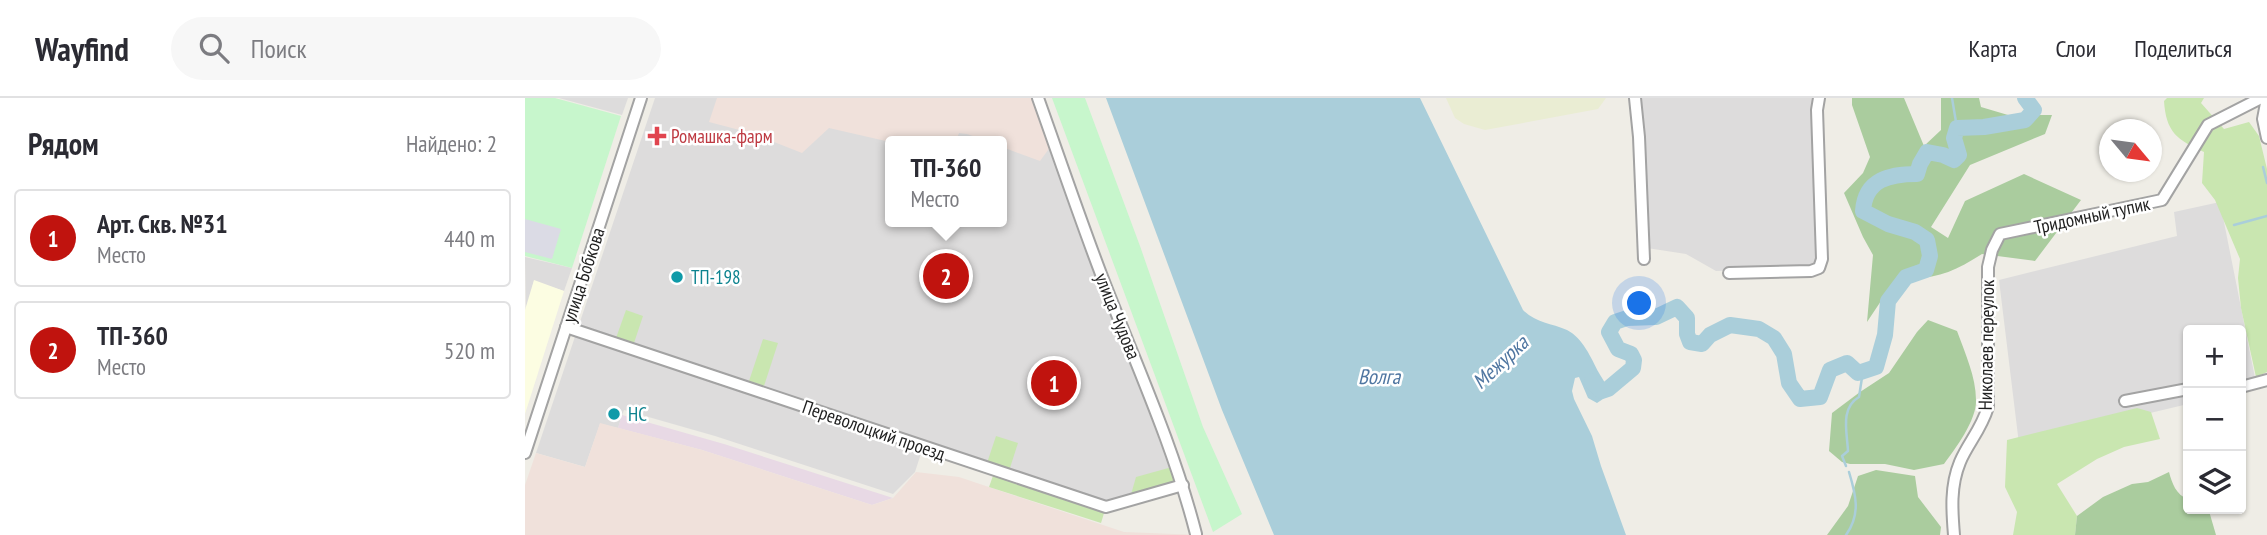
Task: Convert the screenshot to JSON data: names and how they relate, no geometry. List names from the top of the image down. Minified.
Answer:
{"streets":{"street":["Тридомный тупик","улица Бобкова","улица Чудова","Николаев переулок","Переволоцкий проезд"]},"crossings":[["Тридомный тупик","Николаев переулок"],["улица Бобкова","Переволоцкий проезд"],["улица Чудова","Переволоцкий проезд"]],"water":["Межурка","Волга"],"places":{"health":["Ромашка-фарм"],"other":["ТП-198","НС"]},"north":"bottom right","page":{"header":"Wayfind","search":"Поиск","nav":["Карта","Слои","Поделиться"],"heading":["Рядом","Найдено: 2"],"popup":["ТП-360","Место"],"list":[{"mark":"1","name":"Арт. Скв. №31","note":"Место","value":"440 m"},{"mark":"2","name":"ТП-360","note":"Место","value":"520 m"}],"pins":["2","1"],"map_buttons":["+","−"]}}
